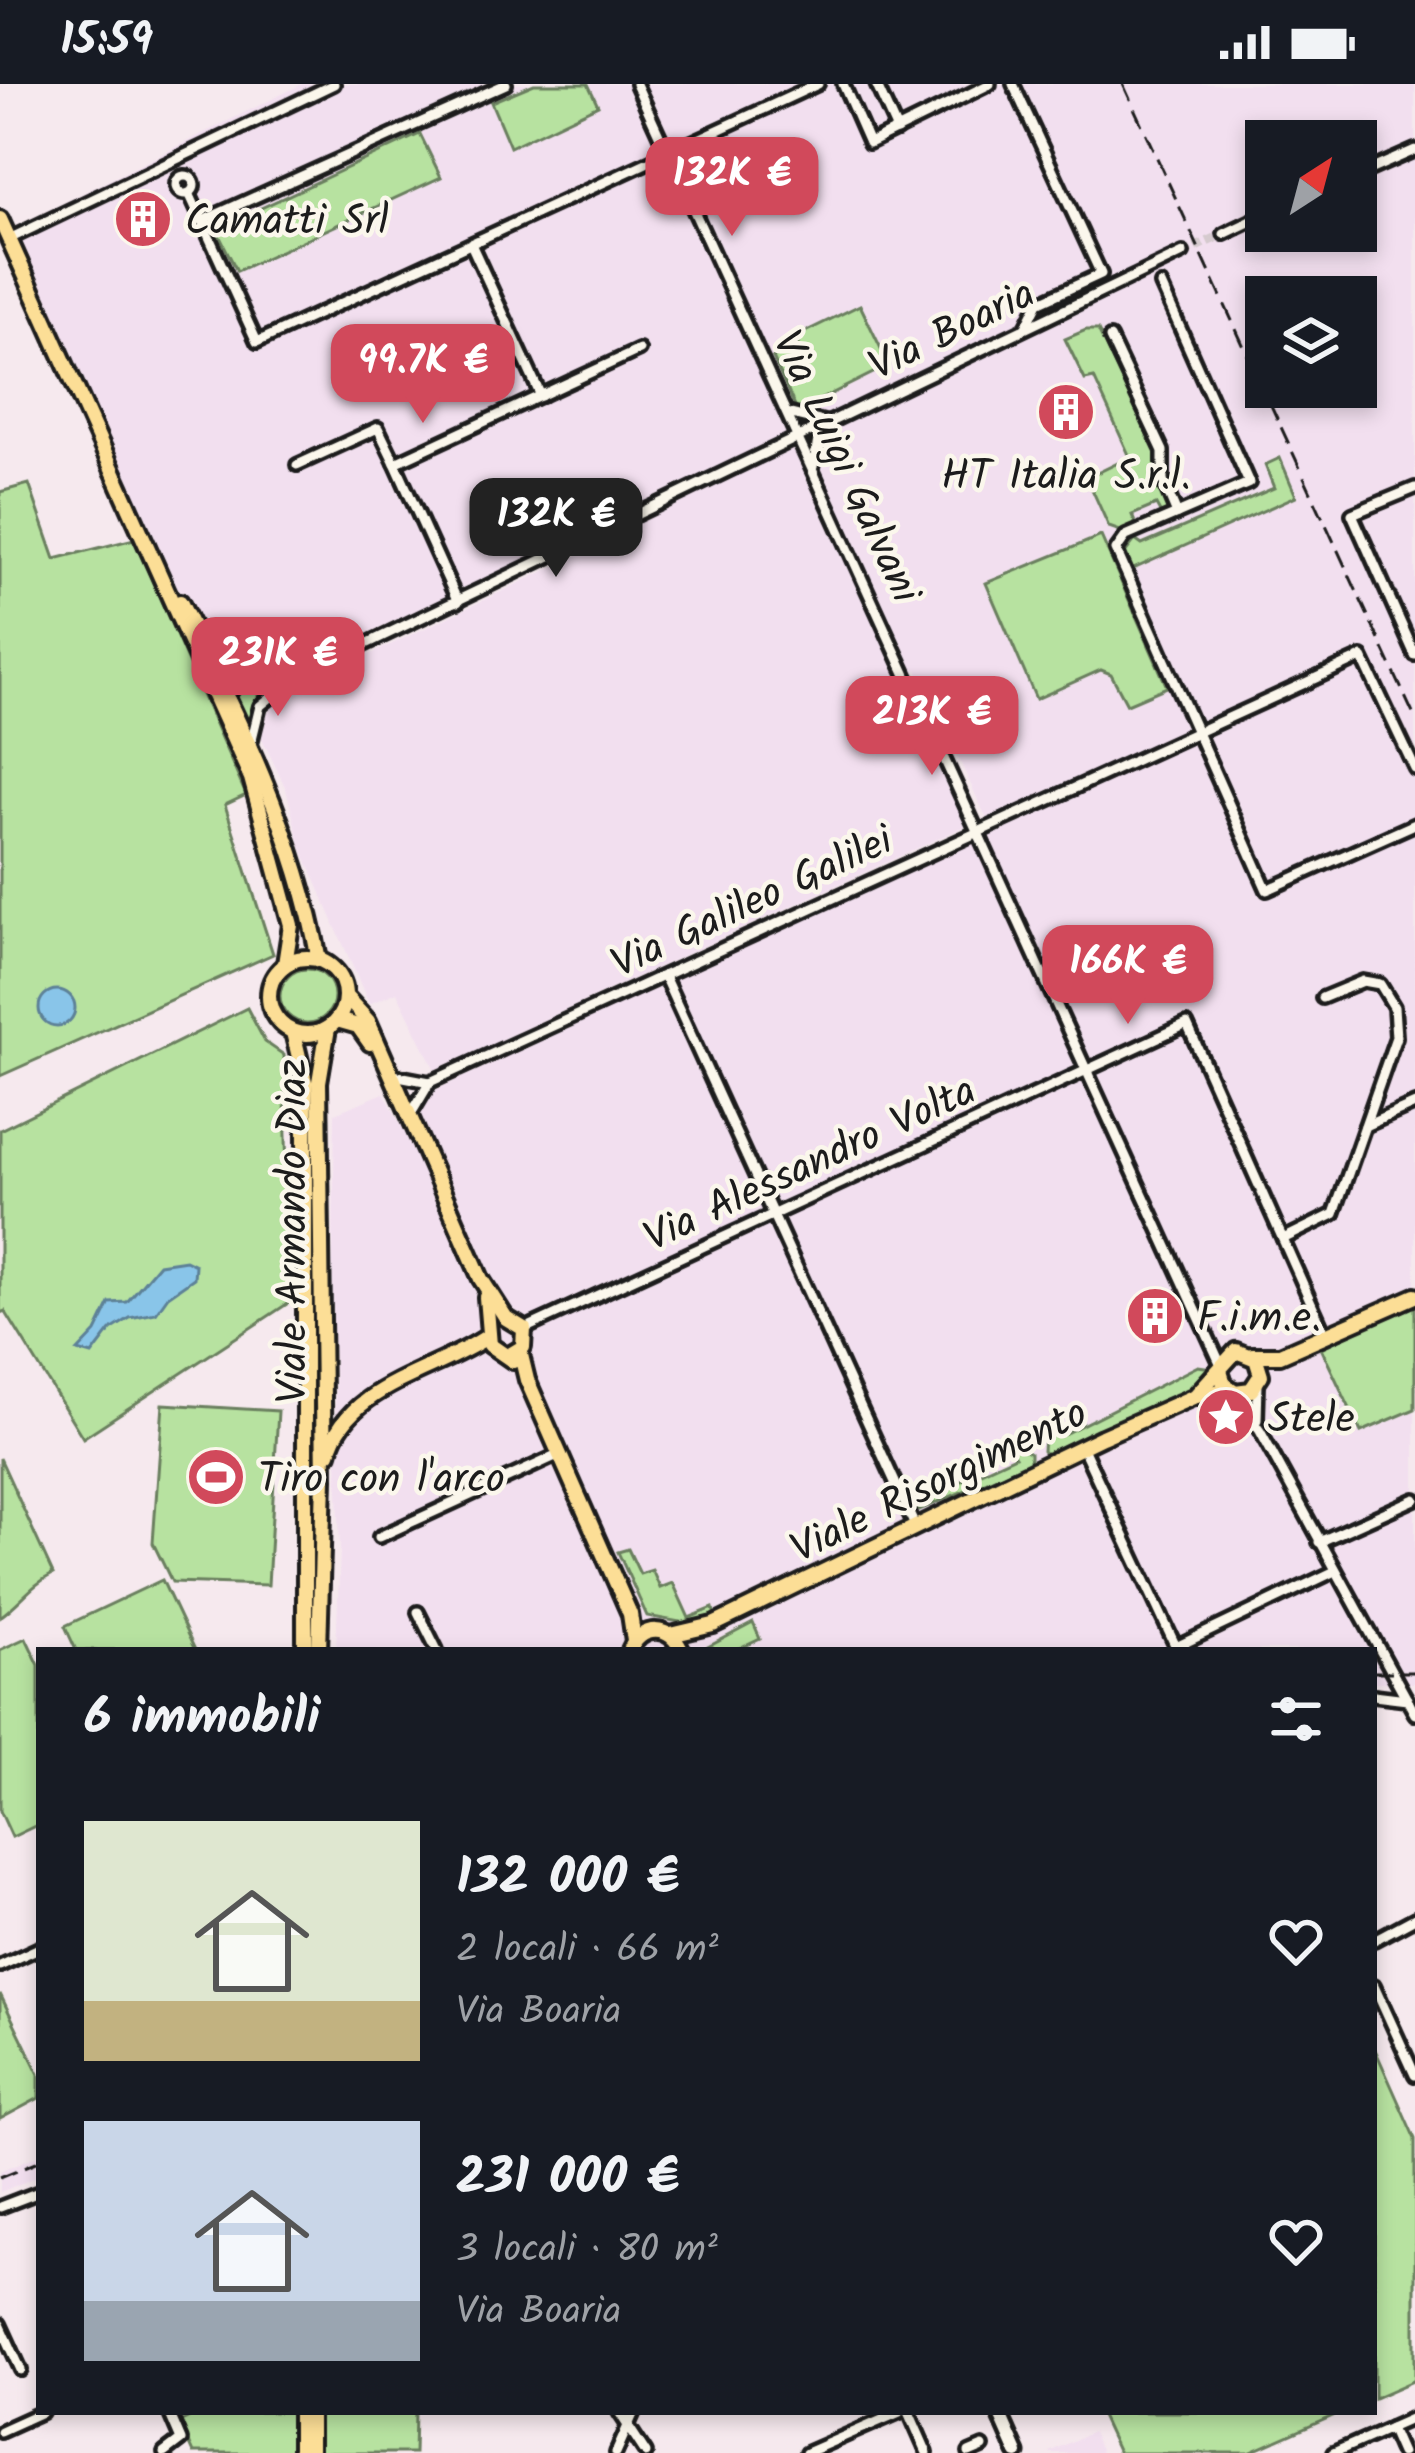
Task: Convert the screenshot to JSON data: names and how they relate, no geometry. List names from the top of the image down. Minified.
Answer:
{"streets":{"main road":["Viale Armando Diaz","Viale Risorgimento"],"street":["Via Boaria","Via Luigi Galvani","Via Galileo Galilei","Via Alessandro Volta"]},"crossings":[["Via Boaria","Via Luigi Galvani"],["Via Luigi Galvani","Via Galileo Galilei"],["Via Luigi Galvani","Via Alessandro Volta"],["Via Luigi Galvani","Viale Risorgimento"]],"places":{"building":["Camatti Srl","HT Italia S.r.l.","F.i.m.e."],"place":["Stele"],"sports":["Tiro con l'arco"]},"north":"top right","page":{"status":"15:59","price":["132K €","99.7K €","132K €","231K €","213K €","166K €"],"heading":"6 immobili","list":[{"name":"132 000 €","note":"2 locali · 66 m² · Via Boaria"},{"name":"231 000 €","note":"3 locali · 80 m² · Via Boaria"}]}}
